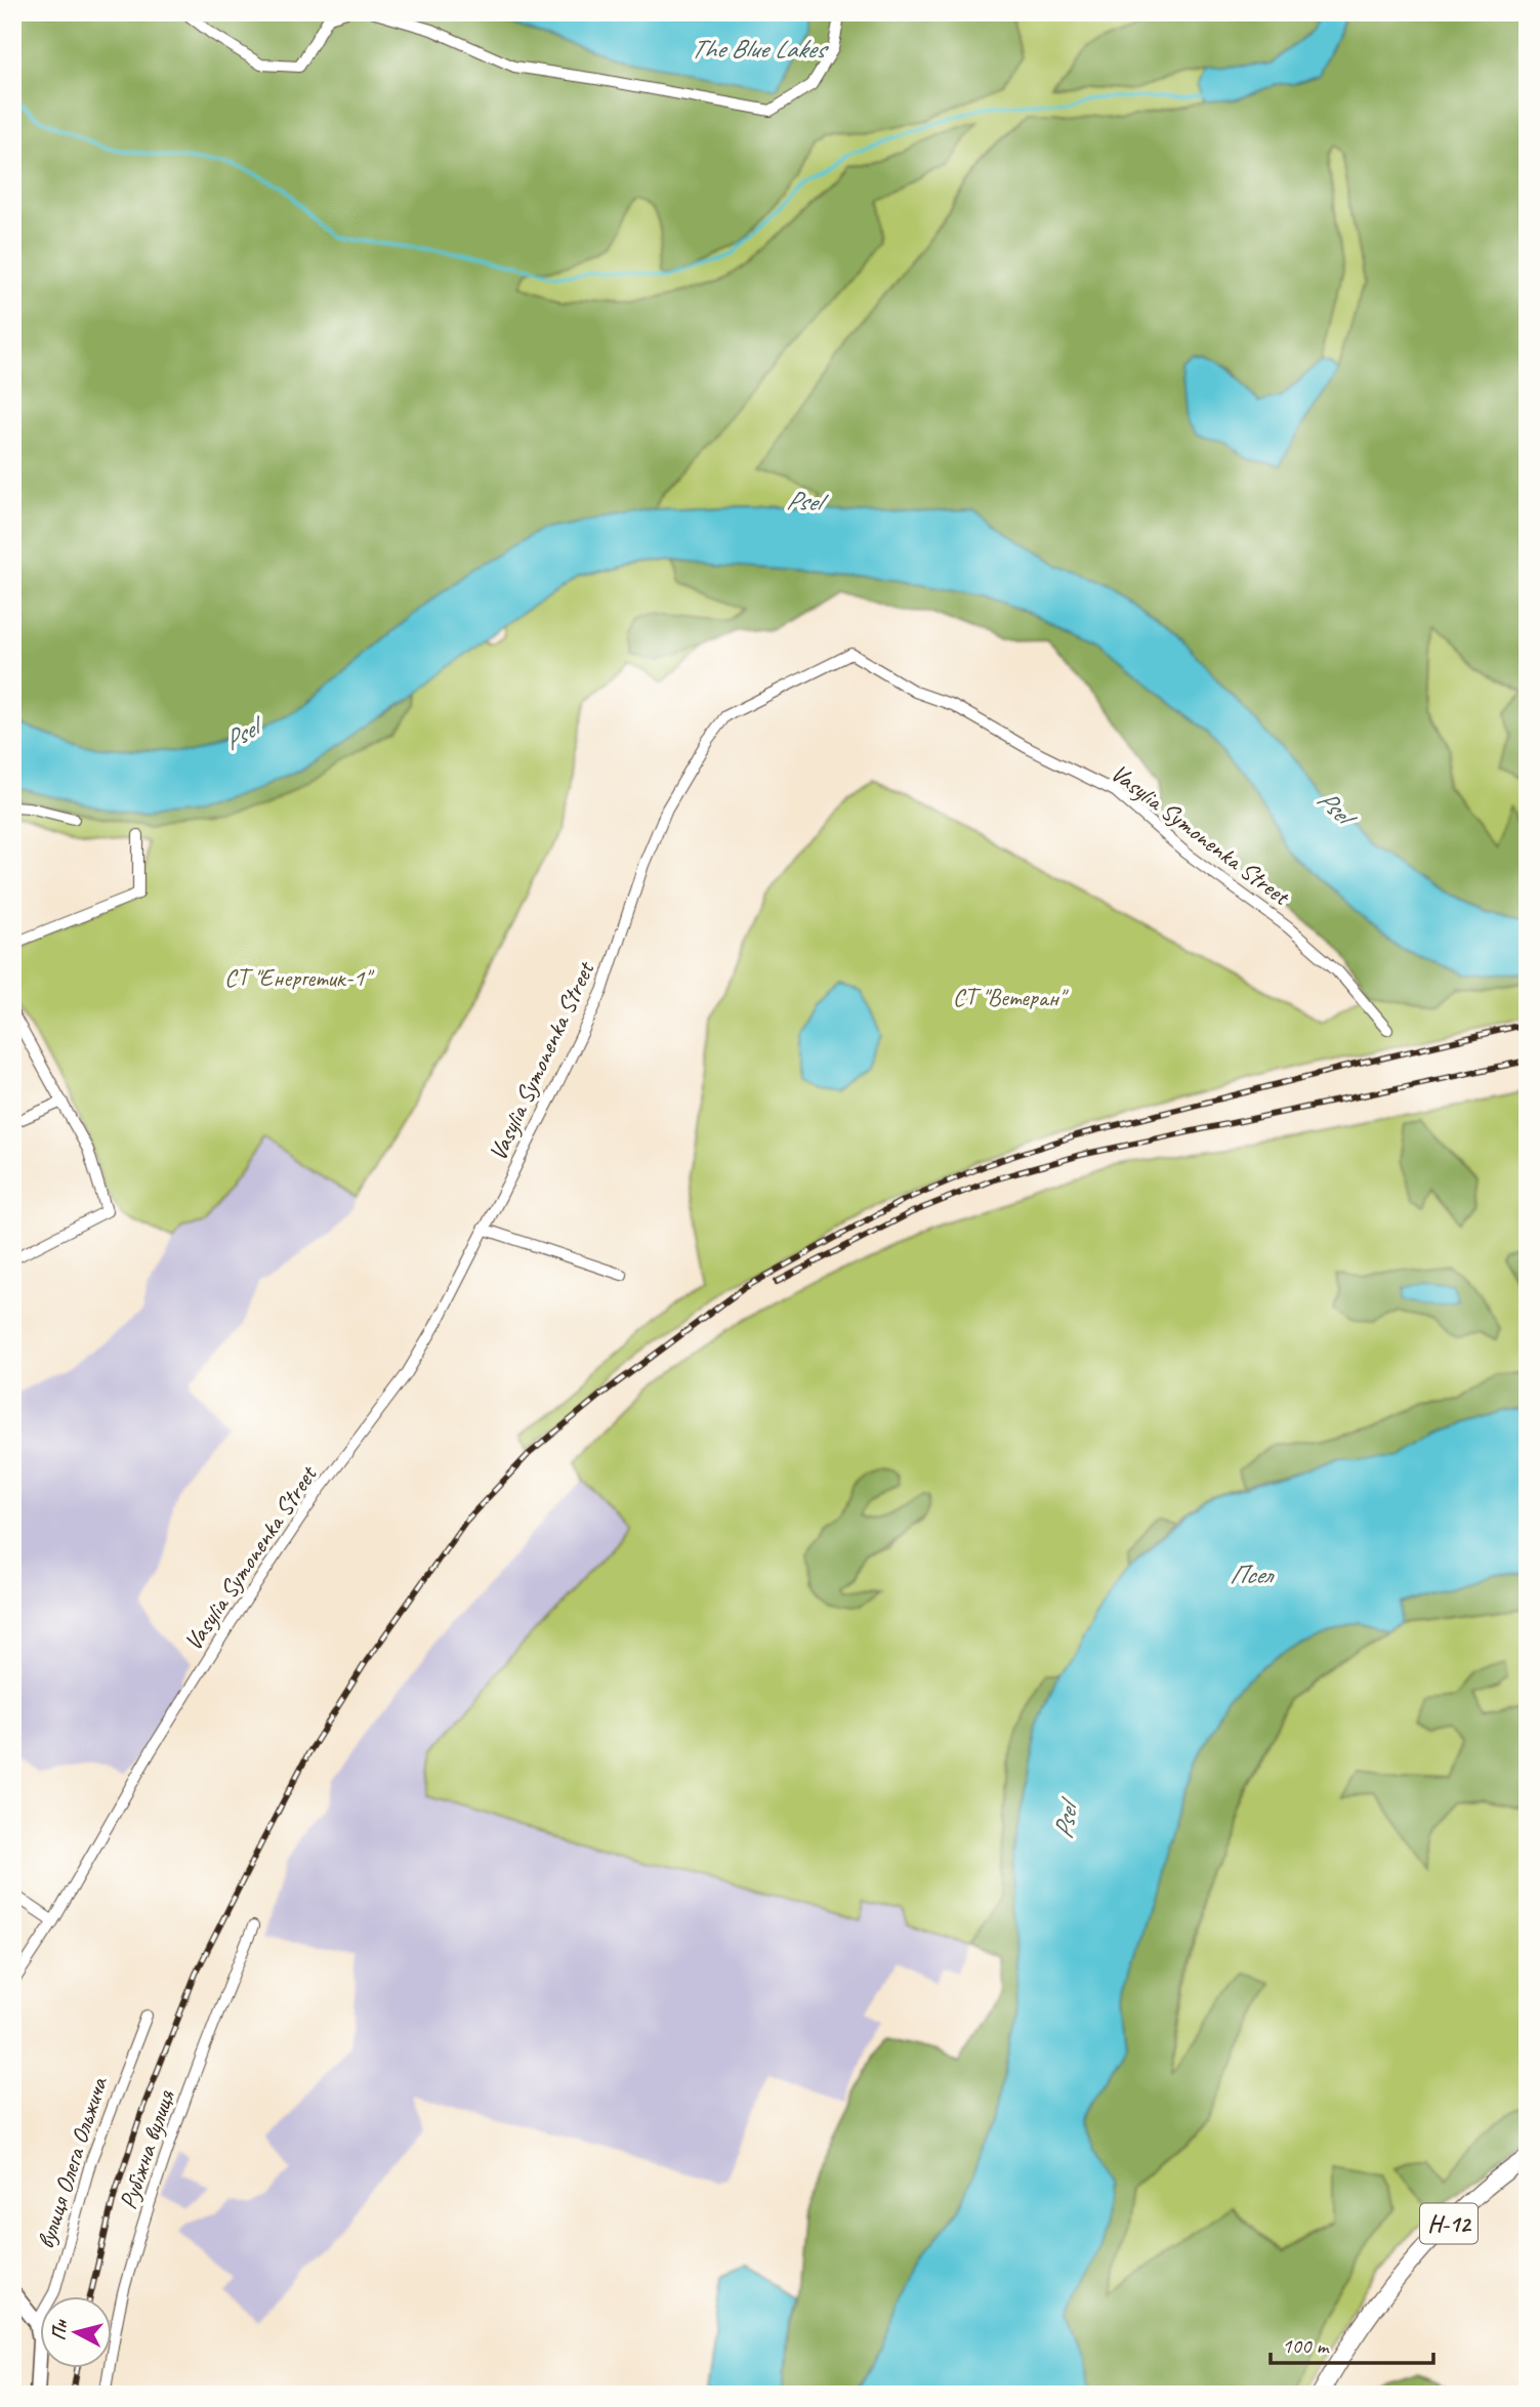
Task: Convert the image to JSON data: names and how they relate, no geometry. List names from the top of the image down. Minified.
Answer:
{"streets":{"main road":["Н-12"],"street":["Vasylia Symonenka Street","Рубіжна вулиця","вулиця Олега Ольжича"]},"water":["The Blue Lakes","Psel","Псел"],"parks":["СТ \"Енергетик-1\"","СТ \"Ветеран\""],"scale_bar":"100 m","north":"left"}
